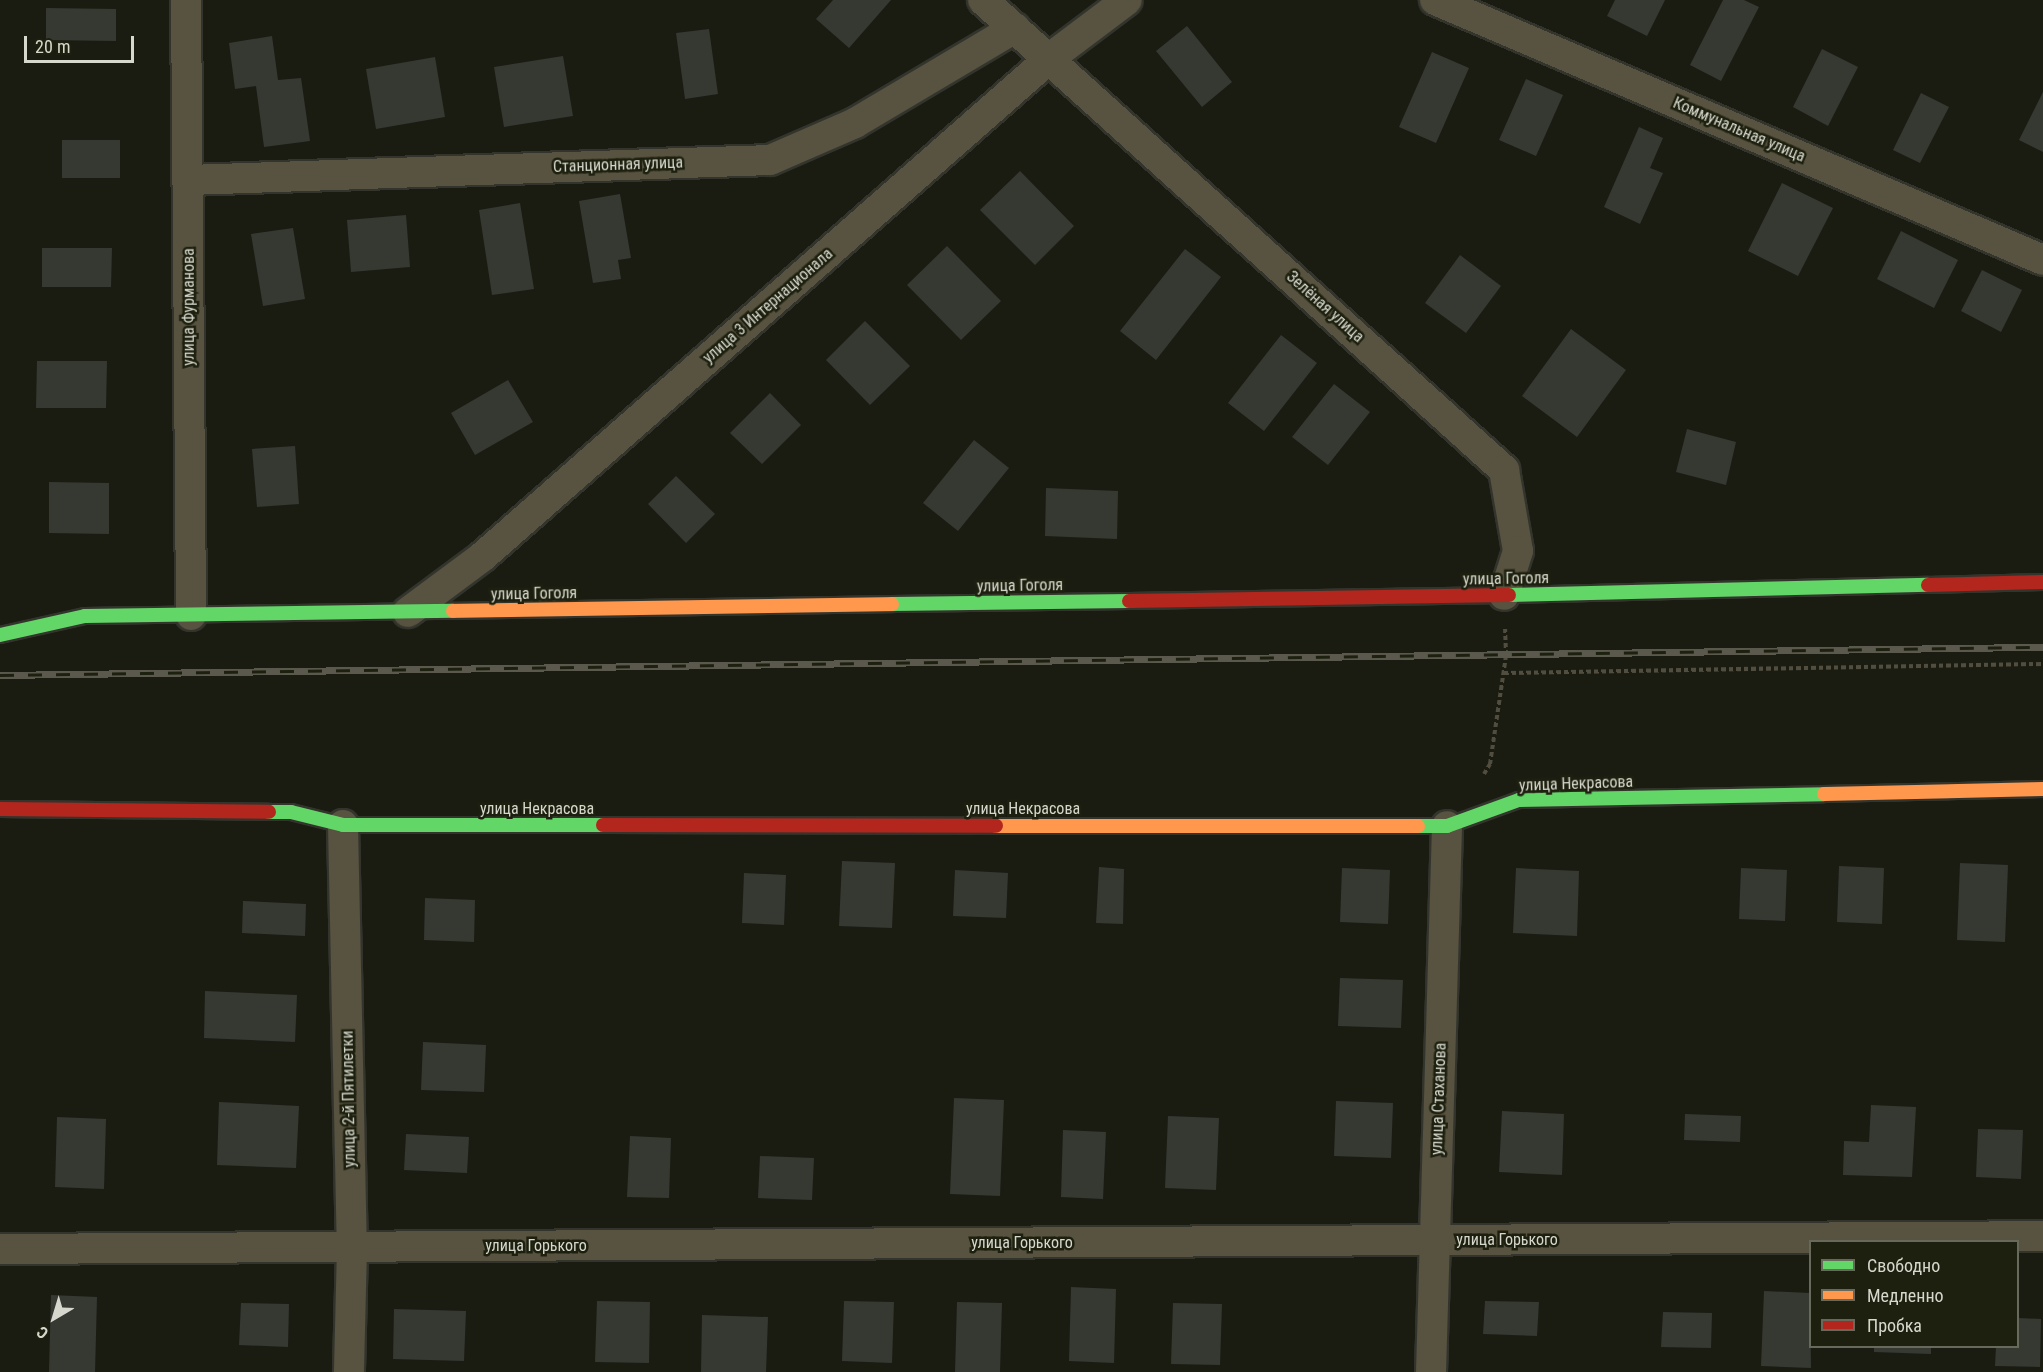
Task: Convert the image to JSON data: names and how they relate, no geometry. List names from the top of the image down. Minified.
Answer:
{"streets":{"street":["Коммунальная улица","Станционная улица","улица 3 Интернационала","улица Фурманова","Зелёная улица","улица Гоголя","улица Некрасова","улица 2-й Пятилетки","улица Стаханова","улица Горького"]},"crossings":[["Станционная улица","улица Фурманова"],["Станционная улица","Зелёная улица"],["улица 3 Интернационала","Зелёная улица"],["улица 3 Интернационала","улица Гоголя"],["улица Фурманова","улица Гоголя"],["Зелёная улица","улица Гоголя"],["улица Некрасова","улица 2-й Пятилетки"],["улица Некрасова","улица Стаханова"],["улица 2-й Пятилетки","улица Горького"],["улица Стаханова","улица Горького"]],"legend":["Свободно","Медленно","Пробка"],"scale_bar":"20 m","north":"bottom left"}
